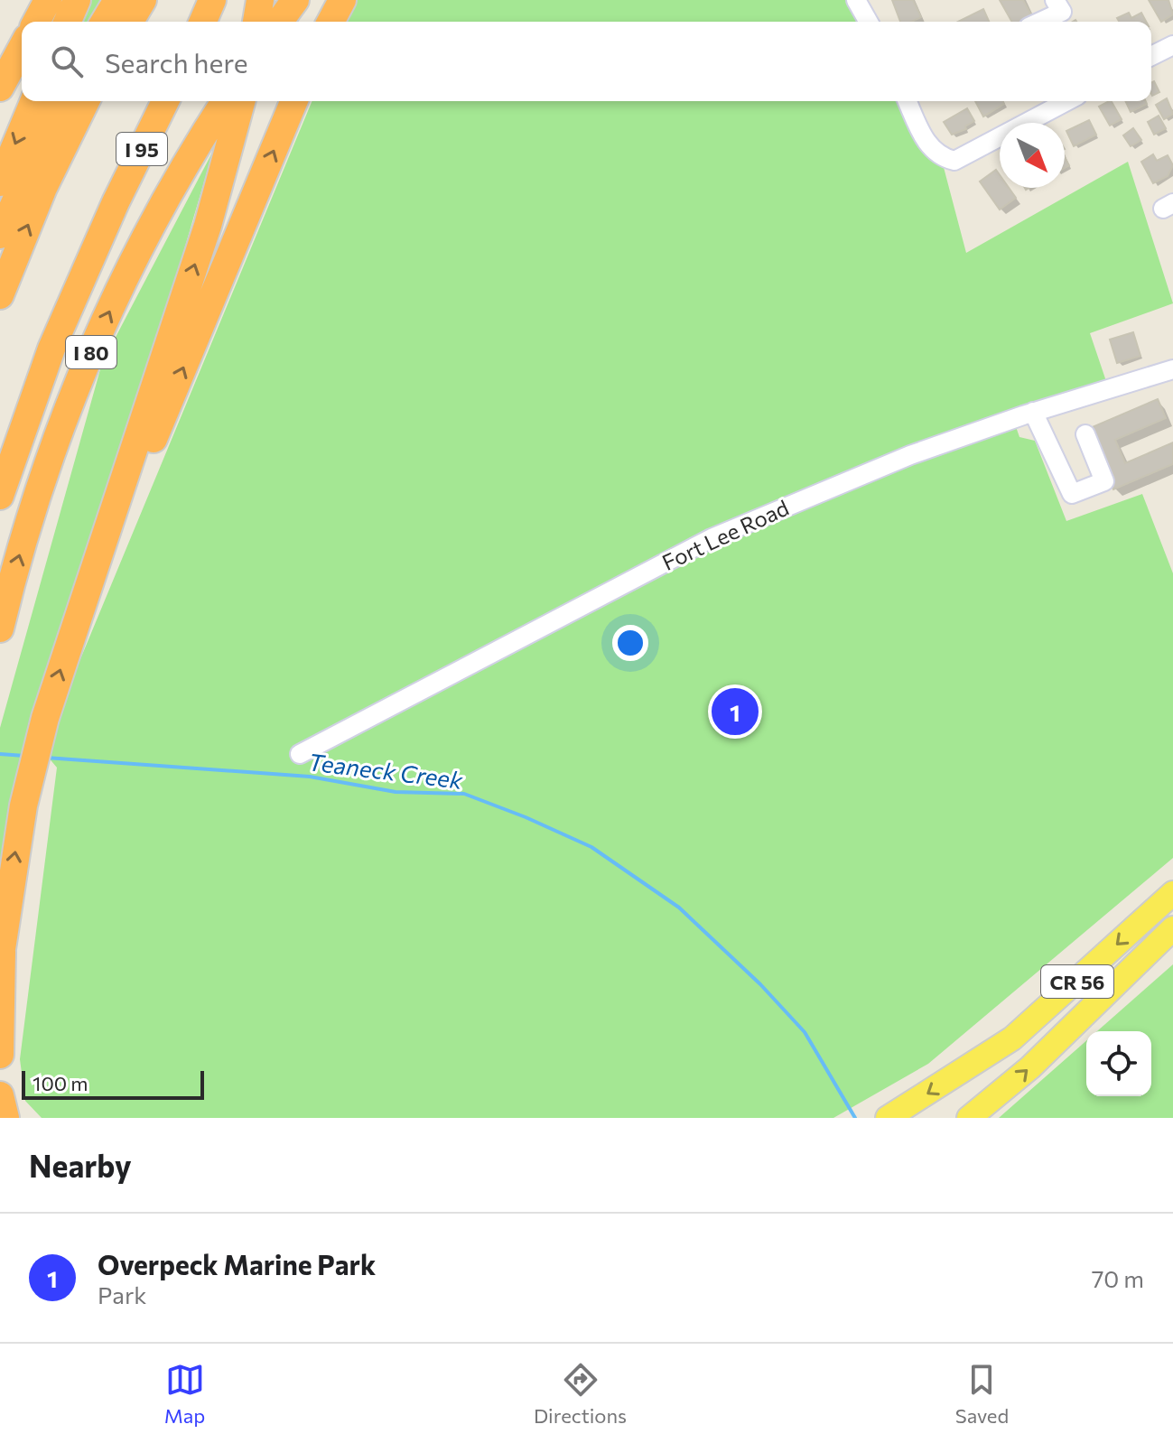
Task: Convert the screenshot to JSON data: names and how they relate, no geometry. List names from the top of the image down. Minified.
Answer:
{"streets":{"highway":["I 95","I 80"],"main road":["CR 56"],"street":["Fort Lee Road"]},"water":["Teaneck Creek"],"scale_bar":"100 m","north":"bottom right","page":{"search":"Search here","pins":"1","scale":"100 m","heading":"Nearby","list":[{"mark":"1","name":"Overpeck Marine Park","note":"Park","value":"70 m"}],"nav":["Map","Directions","Saved"]}}
